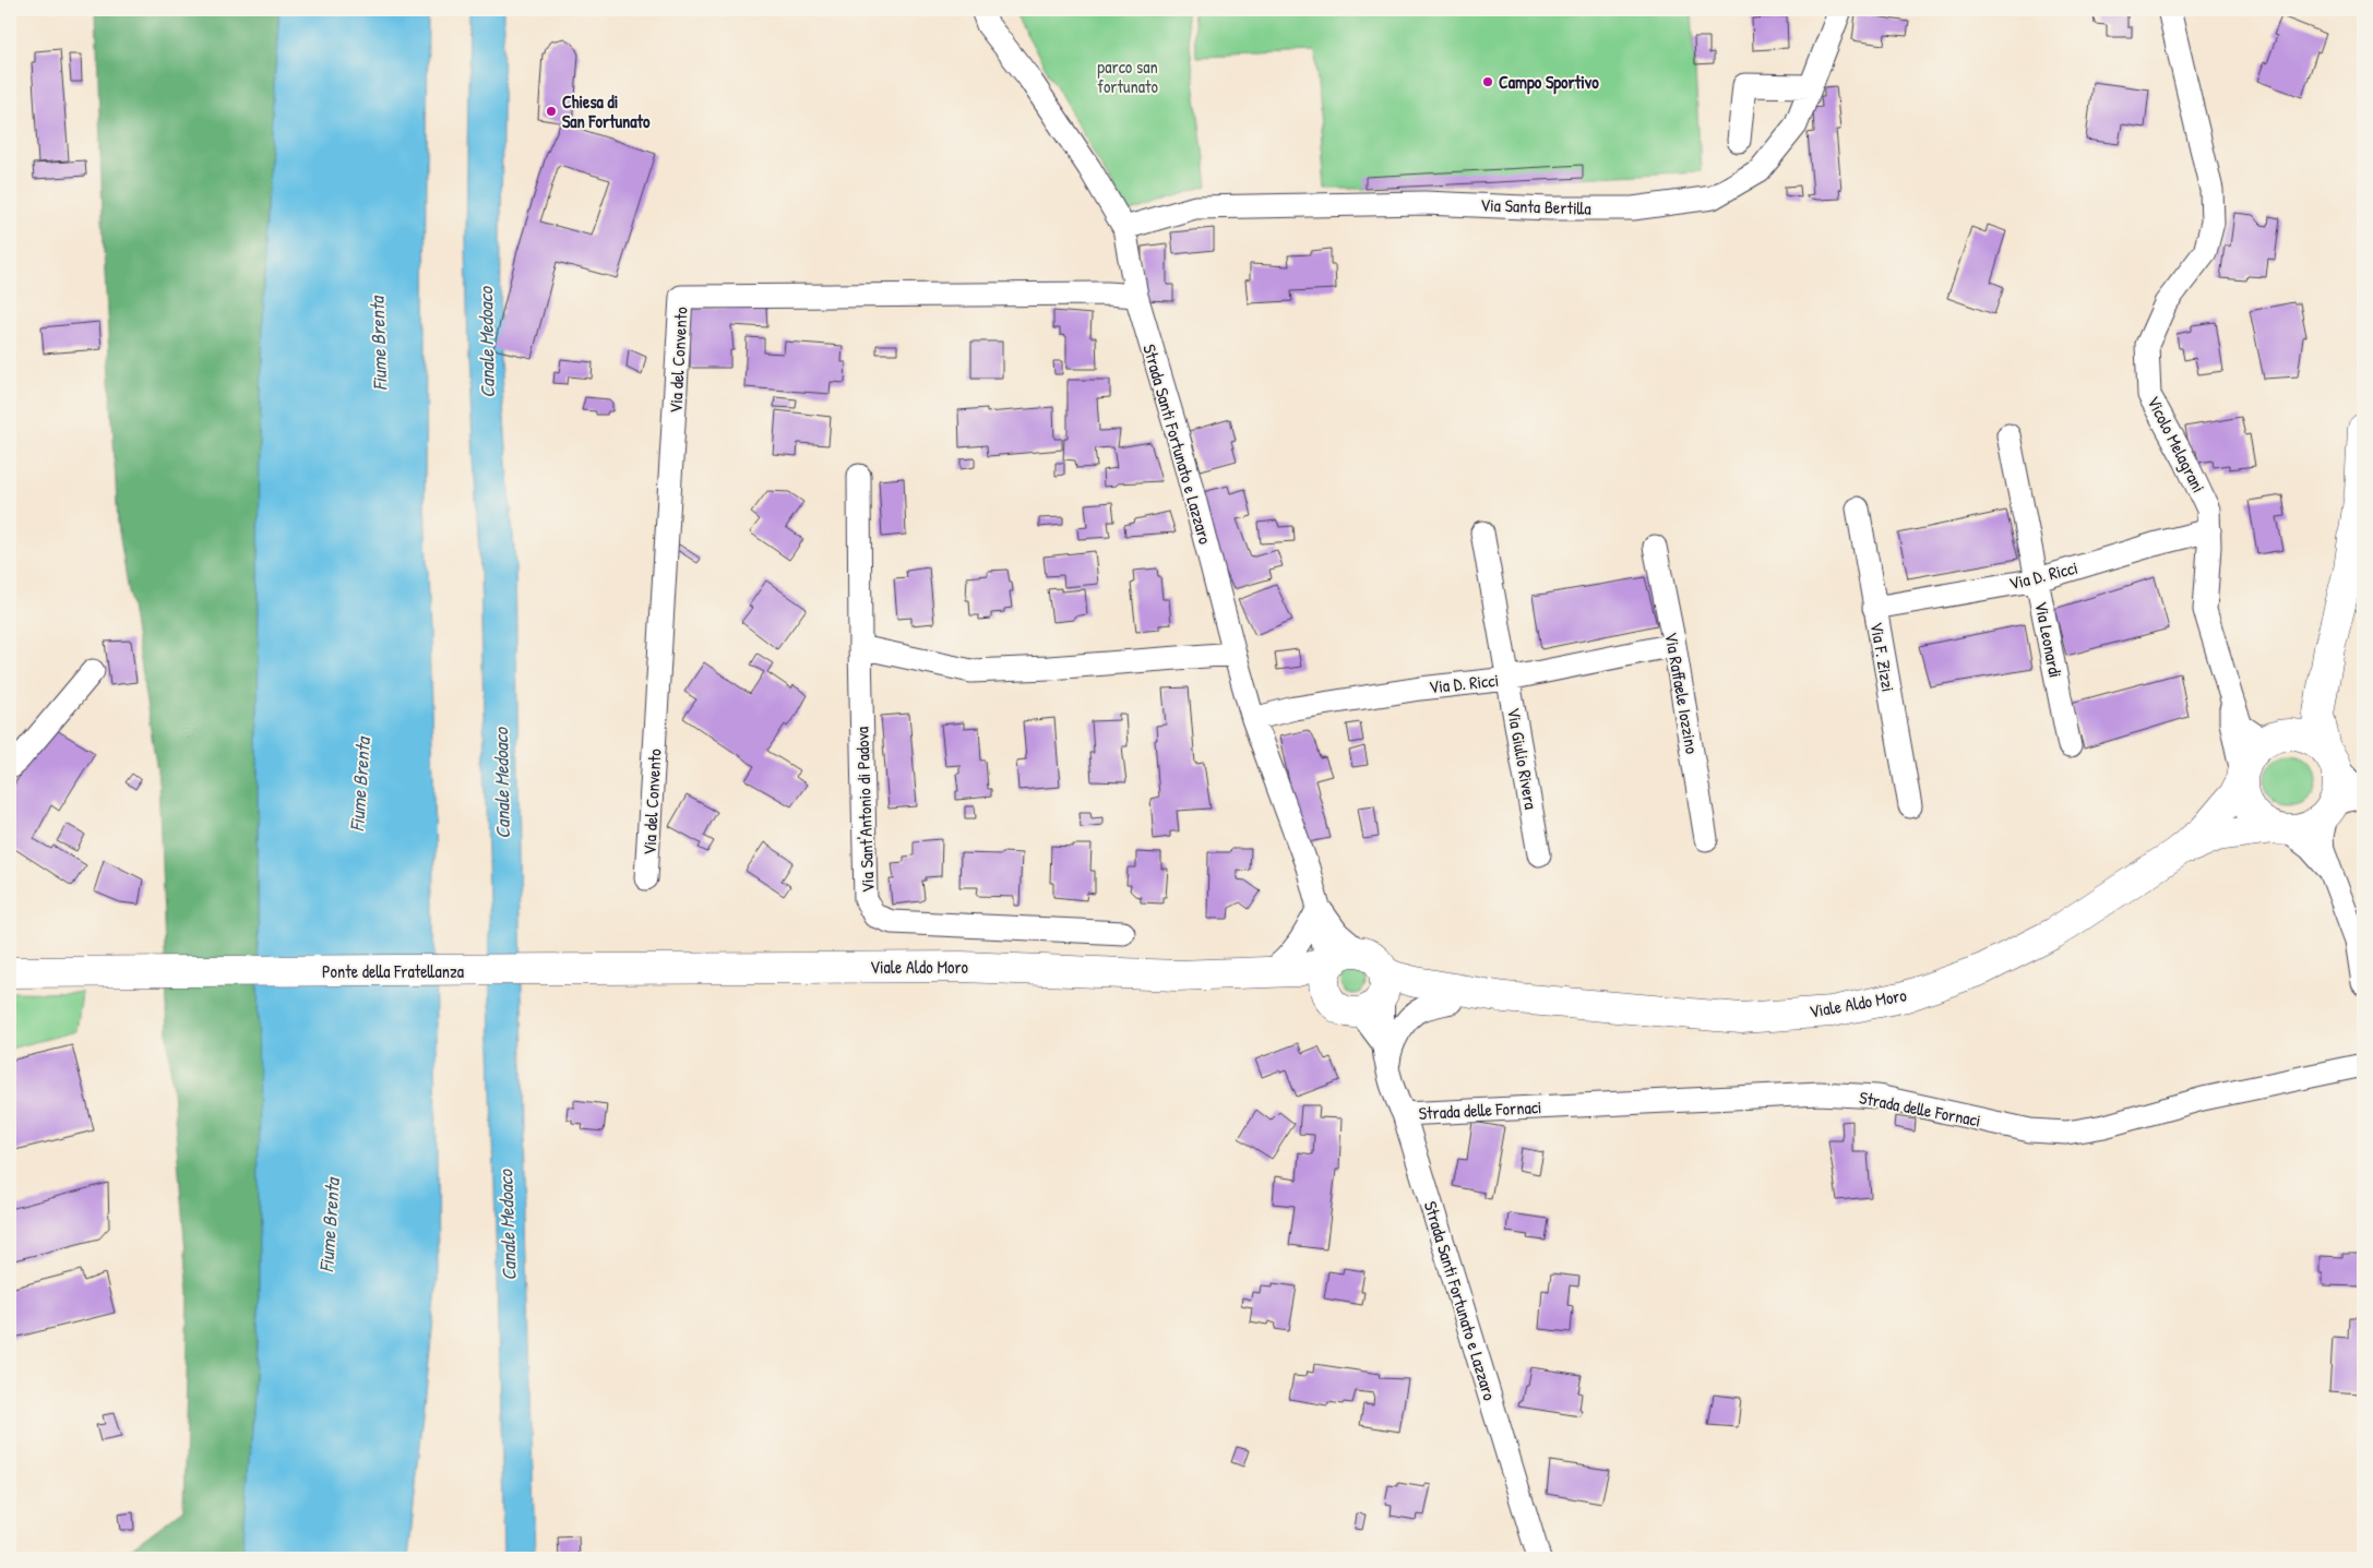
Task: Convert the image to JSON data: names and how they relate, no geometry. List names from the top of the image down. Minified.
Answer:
{"streets":{"main road":["Viale Aldo Moro","Ponte della Fratellanza"],"street":["Via Santa Bertilla","Via del Convento","Strada Santi Fortunato e Lazzaro","Vicolo Melagrani","Via D. Ricci","Via Leonardi","Via F. Zizzi","Via Raffaele Iozzino","Via Giulio Rivera","Via Sant'Antonio di Padova","Strada delle Fornaci"]},"crossings":[["Via Santa Bertilla","Strada Santi Fortunato e Lazzaro"],["Via del Convento","Strada Santi Fortunato e Lazzaro"],["Strada Santi Fortunato e Lazzaro","Via D. Ricci"],["Strada Santi Fortunato e Lazzaro","Viale Aldo Moro"],["Strada Santi Fortunato e Lazzaro","Strada delle Fornaci"],["Vicolo Melagrani","Via D. Ricci"],["Vicolo Melagrani","Viale Aldo Moro"],["Via D. Ricci","Via Leonardi"],["Via D. Ricci","Via F. Zizzi"],["Via D. Ricci","Via Raffaele Iozzino"],["Via D. Ricci","Via Giulio Rivera"],["Viale Aldo Moro","Ponte della Fratellanza"]],"water":["Canale Medoaco","Fiume Brenta"],"parks":["parco san fortunato"],"places":["Campo Sportivo","Chiesa di San Fortunato"]}
